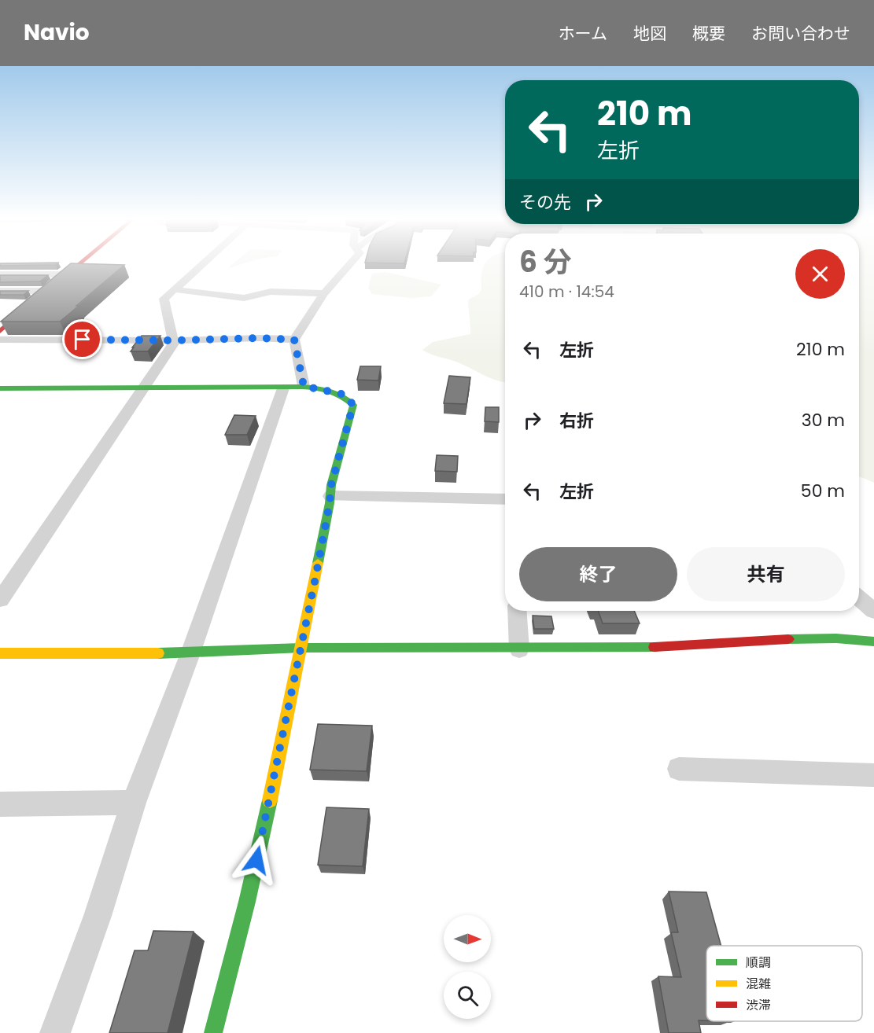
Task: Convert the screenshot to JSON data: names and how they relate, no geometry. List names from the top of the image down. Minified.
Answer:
{"legend":["順調","混雑","渋滞"],"north":"right","page":{"header":"Navio","nav":["ホーム","地図","概要","お問い合わせ"],"turn":["210 m","左折"],"then":"その先","heading":["6 分","410 m · 14:54"],"list":[{"name":"左折","value":"210 m"},{"name":"右折","value":"30 m"},{"name":"左折","value":"50 m"}],"buttons":["終了","共有"]}}
